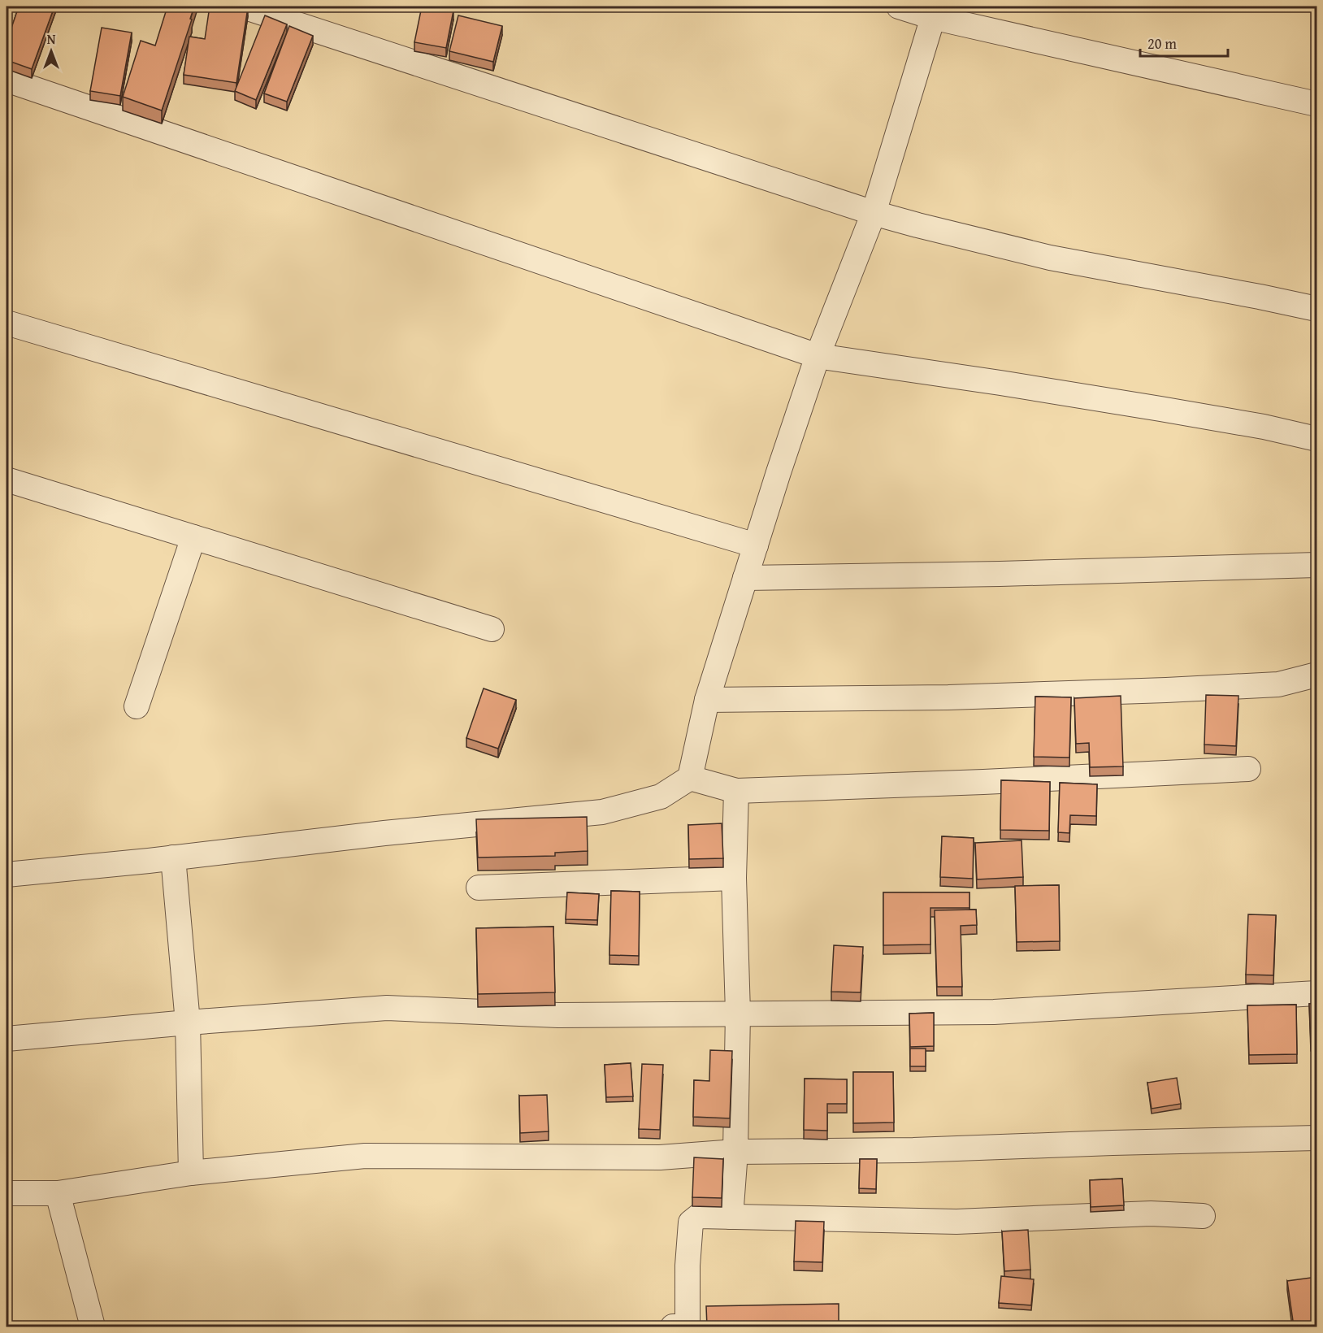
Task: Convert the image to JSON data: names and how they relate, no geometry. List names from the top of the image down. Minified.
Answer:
{"scale_bar":"20 m","north":"top"}
